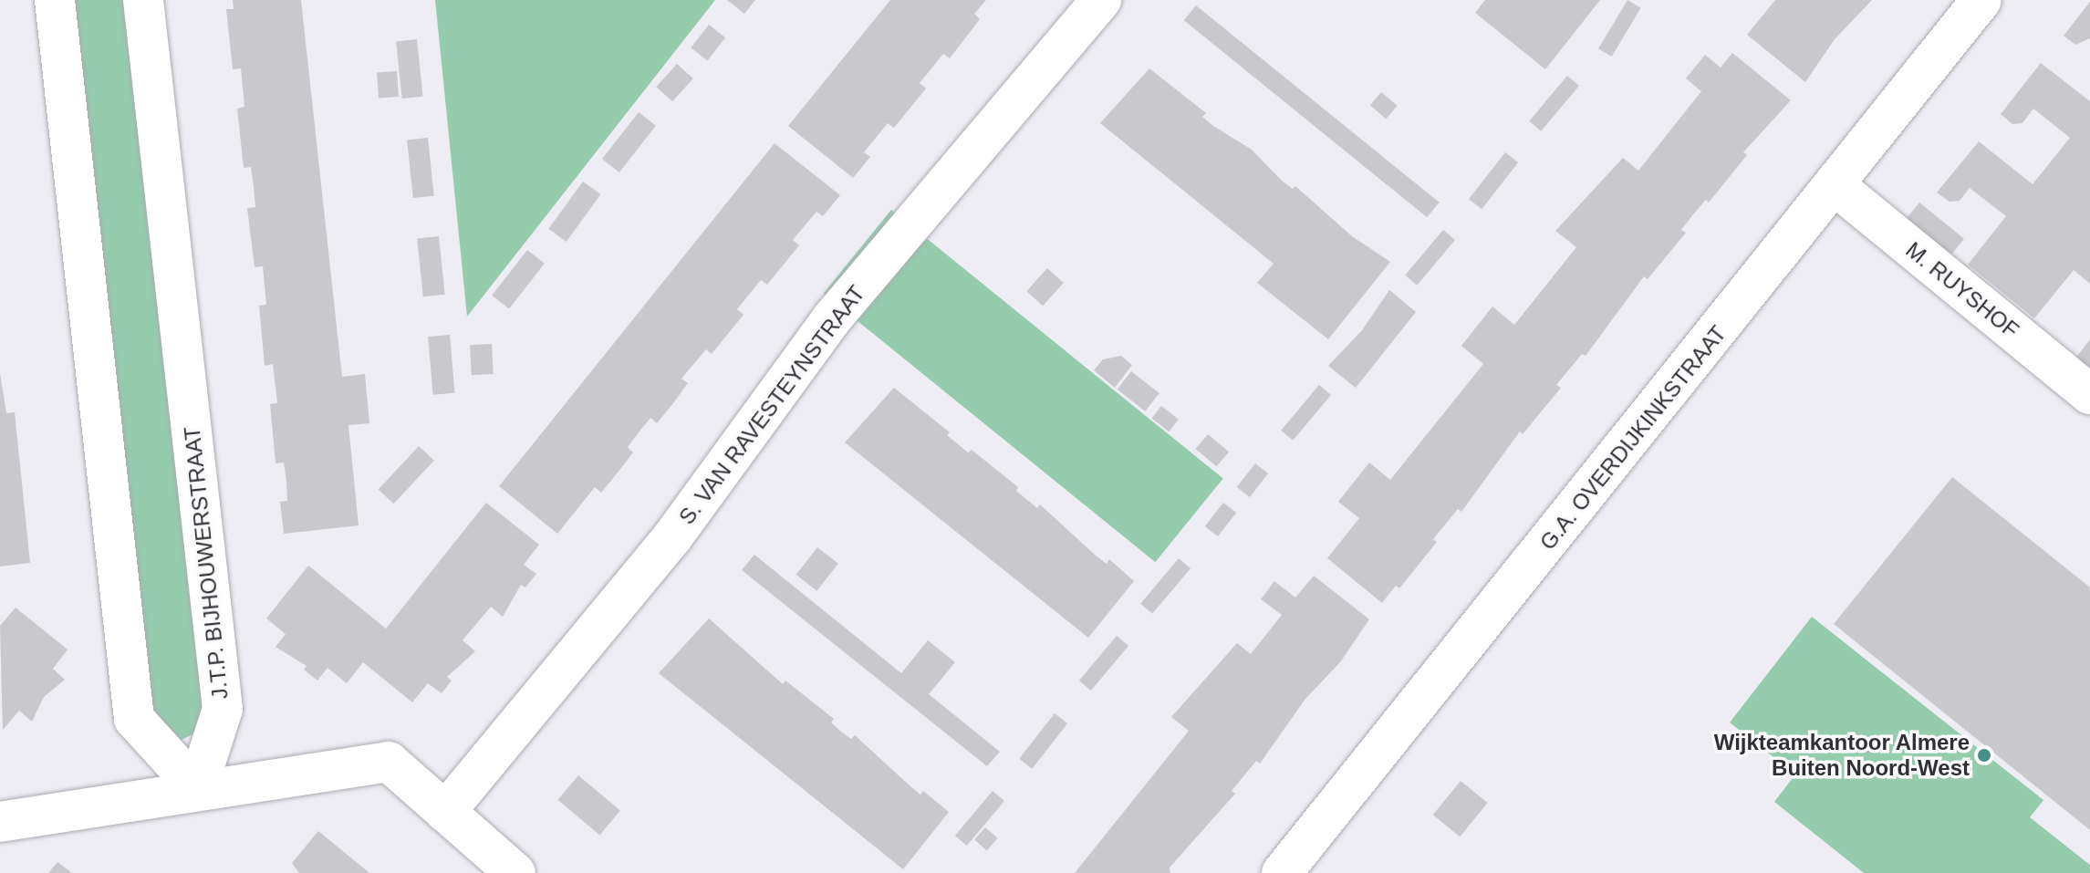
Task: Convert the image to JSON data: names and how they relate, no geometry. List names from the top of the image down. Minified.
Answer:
{"streets":{"street":["M. RUYSHOF","S. VAN RAVESTEYNSTRAAT","G.A. OVERDIJKINKSTRAAT","J.T.P. BIJHOUWERSTRAAT"]},"crossings":[["M. RUYSHOF","G.A. OVERDIJKINKSTRAAT"]],"places":["Wijkteamkantoor Almere Buiten Noord-West"]}
